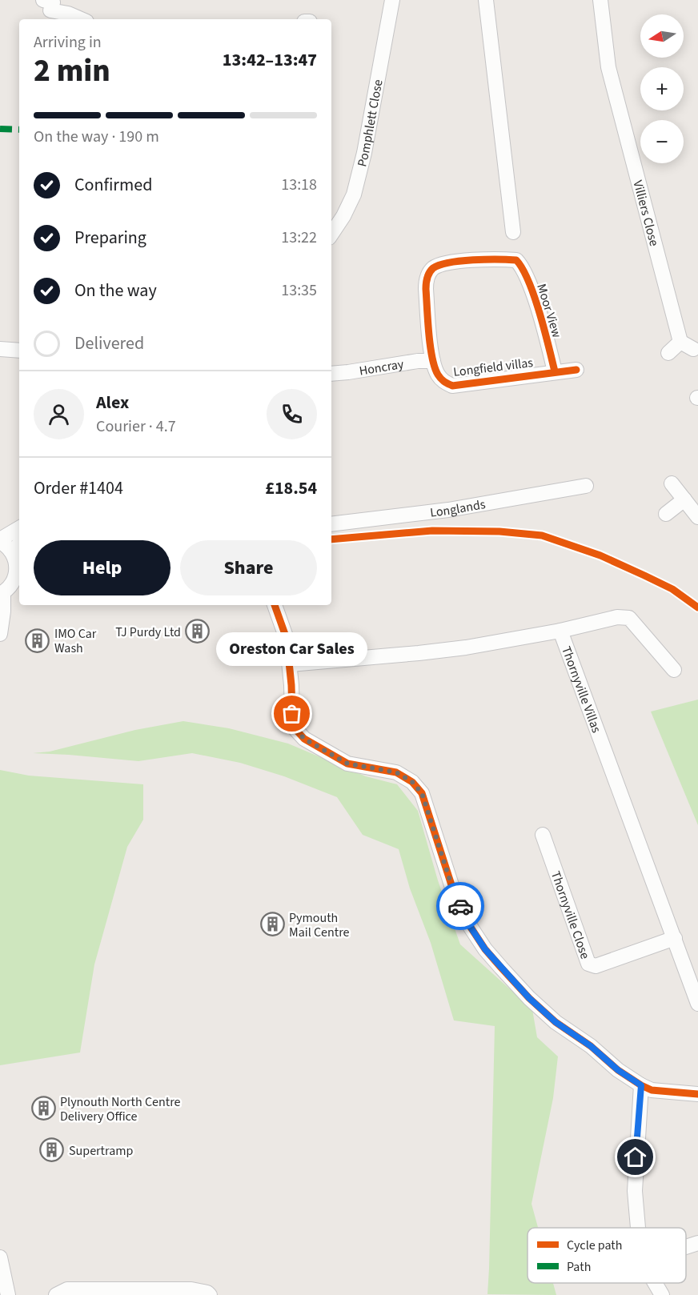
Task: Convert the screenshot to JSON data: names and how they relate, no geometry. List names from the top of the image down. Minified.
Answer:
{"streets":{"street":["Pomphlett Close","Villiers Close","Moor View","Longfield villas","Honcray","Longlands","Thornyville Villas","Thornyville Close"]},"crossings":[["Moor View","Longfield villas"],["Longfield villas","Honcray"],["Thornyville Villas","Thornyville Close"]],"places":{"building":["TJ Purdy Ltd","IMO Car Wash","Pymouth Mail Centre","Plynouth North Centre Delivery Office","Supertramp"],"other":["Oreston Car Sales"]},"legend":["Cycle path","Path"],"north":"left","page":{"map_buttons":["+","−"],"heading":["2 min","Arriving in","13:42–13:47"],"panel":["Alex","Courier · 4.7","Order #1404","£18.54"],"bar":"On the way · 190 m","list":[["Confirmed","13:18"],["Preparing","13:22"],["On the way","13:35"],"Delivered"],"buttons":["Help","Share"],"bubble":"Oreston Car Sales"}}
